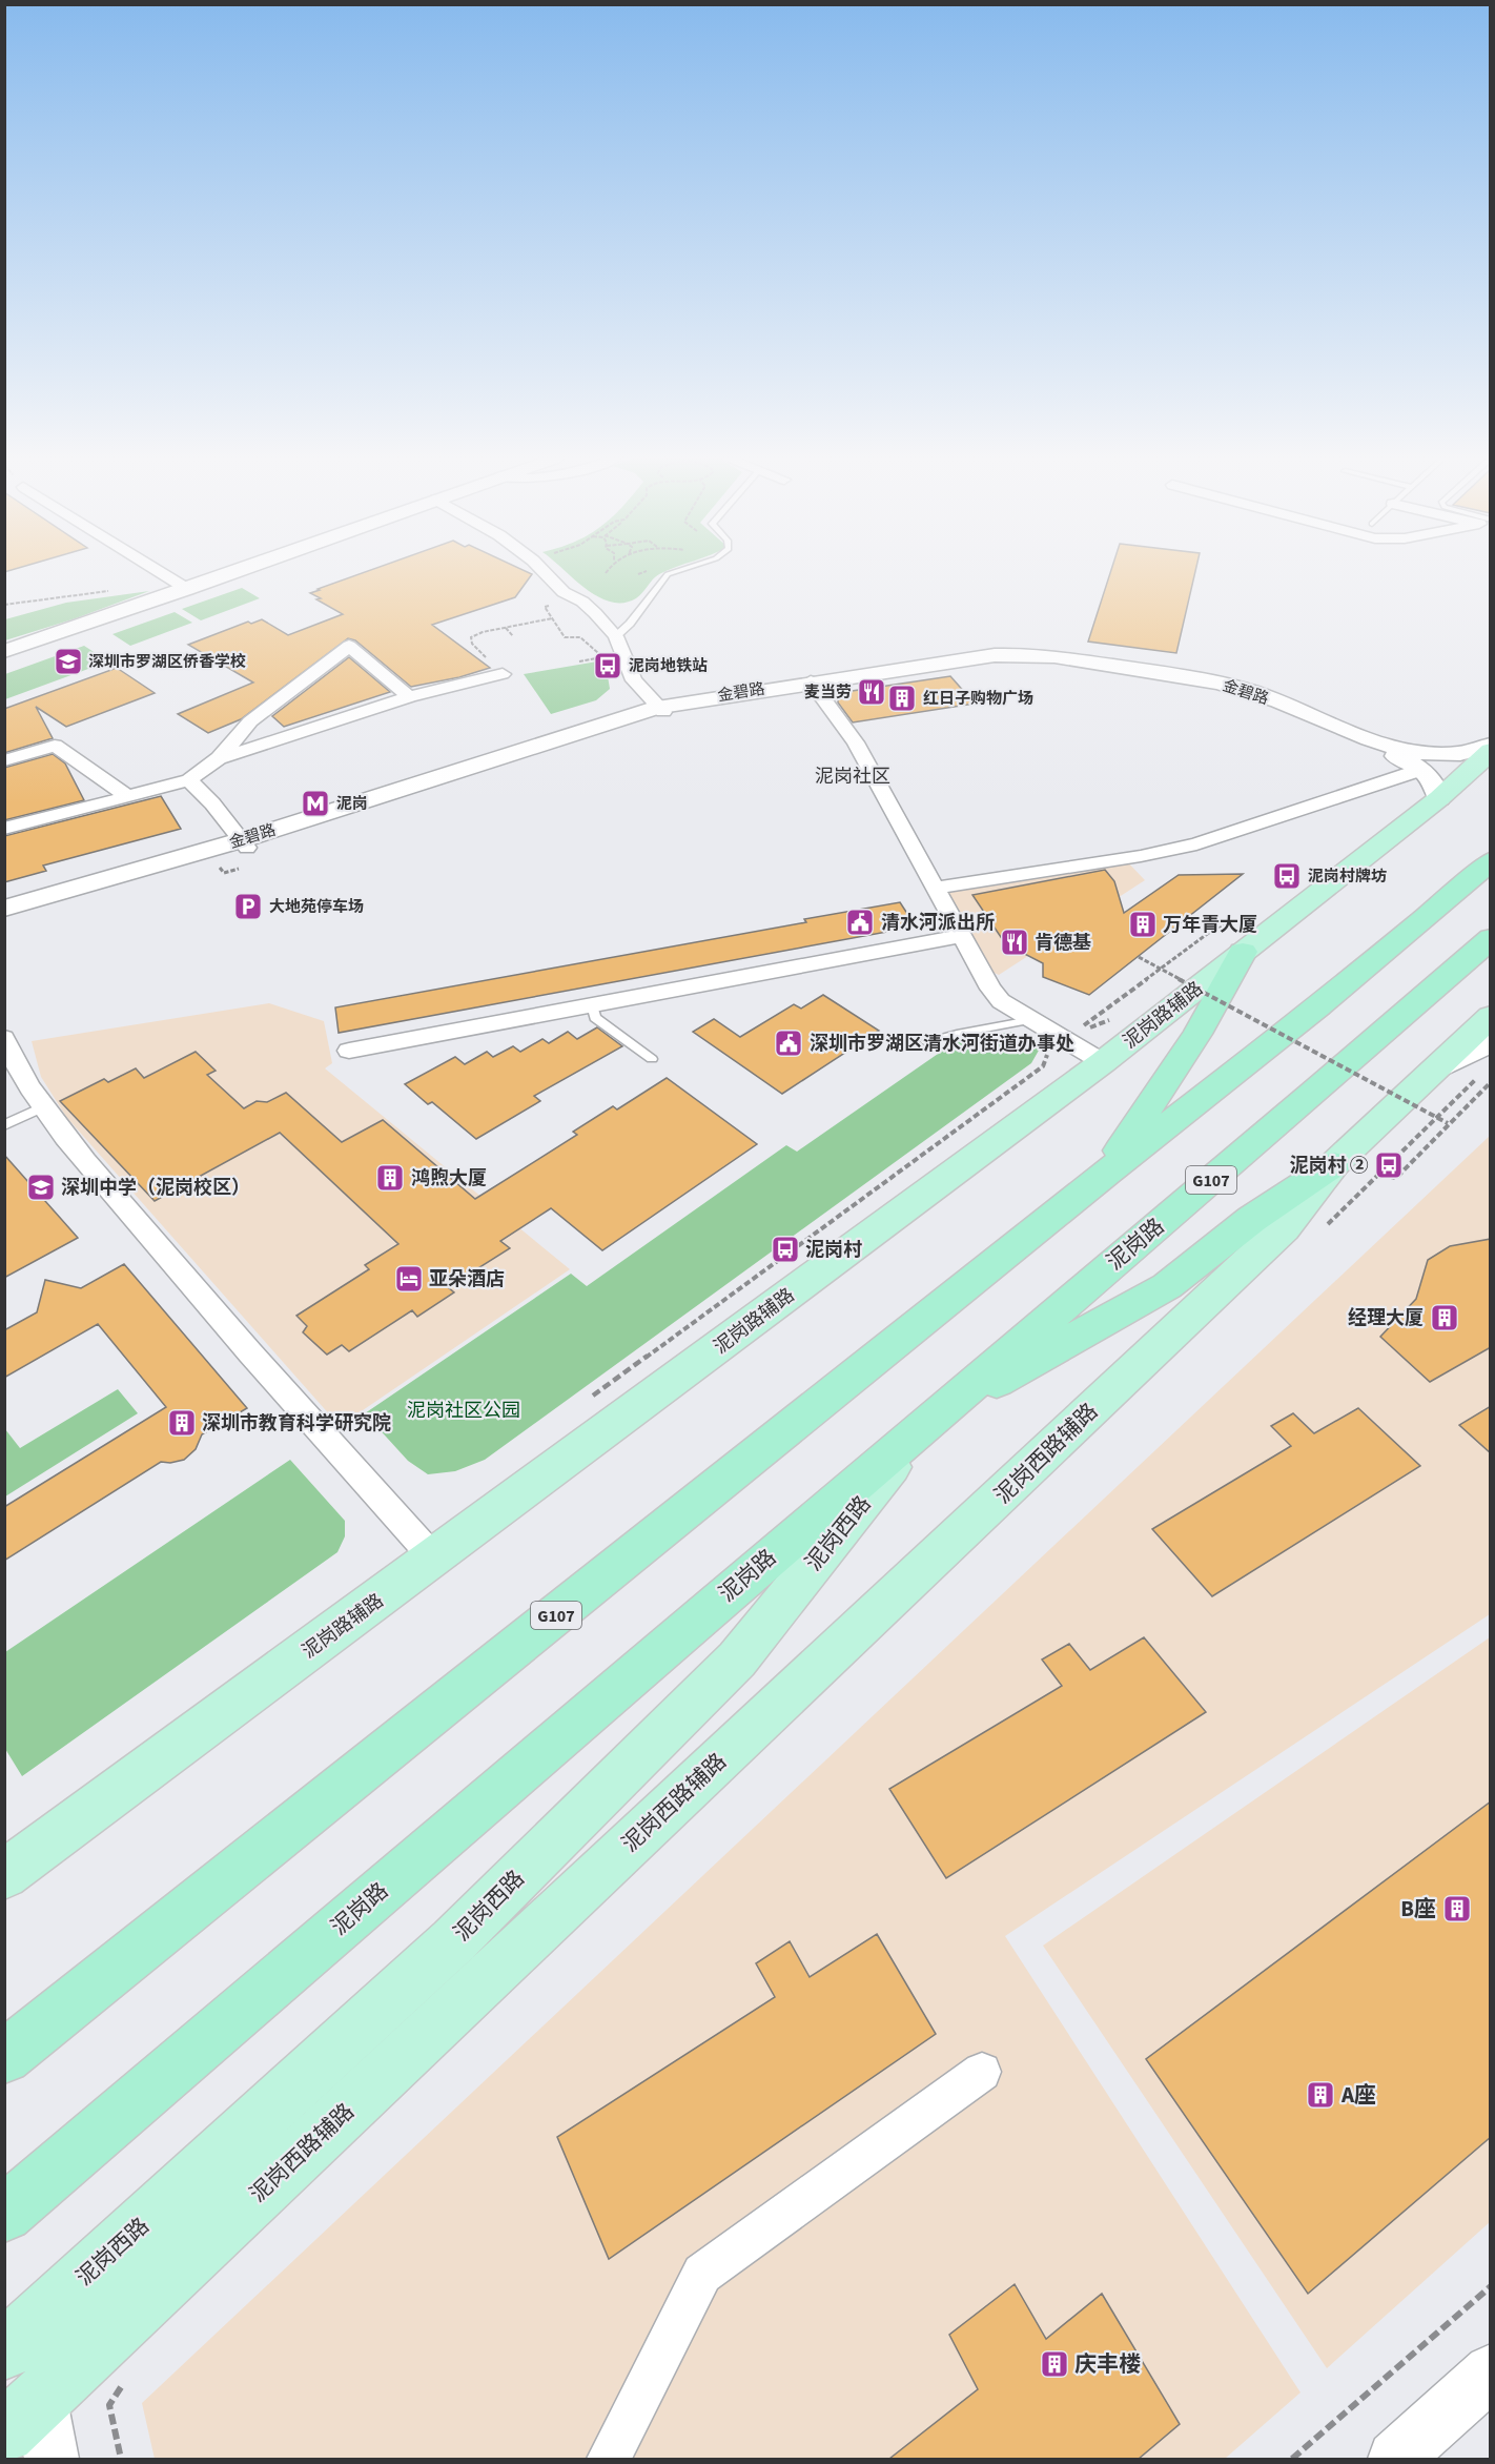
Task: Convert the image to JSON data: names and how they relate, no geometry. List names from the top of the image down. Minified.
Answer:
{"streets":{"highway":["G107","泥岗路"],"main road":["泥岗路辅路","泥岗西路辅路","泥岗西路"],"street":["金碧路"]},"crossings":[["金碧路","泥岗路辅路"],["泥岗路","泥岗西路"]],"districts":["泥岗社区"],"parks":["泥岗社区公园"],"places":{"school or university":["深圳市罗湖区侨香学校","深圳中学（泥岗校区）"],"bus stop":["泥岗地铁站","泥岗村牌坊","泥岗村 ②","泥岗村"],"restaurant":["麦当劳","肯德基"],"building":["红日子购物广场","万年青大厦","鸿煦大厦","经理大厦","深圳市教育科学研究院","B座","A座","庆丰楼"],"metro station":["泥岗"],"parking":["大地苑停车场"],"public building":["清水河派出所","深圳市罗湖区清水河街道办事处"],"hotel":["亚朵酒店"]}}
